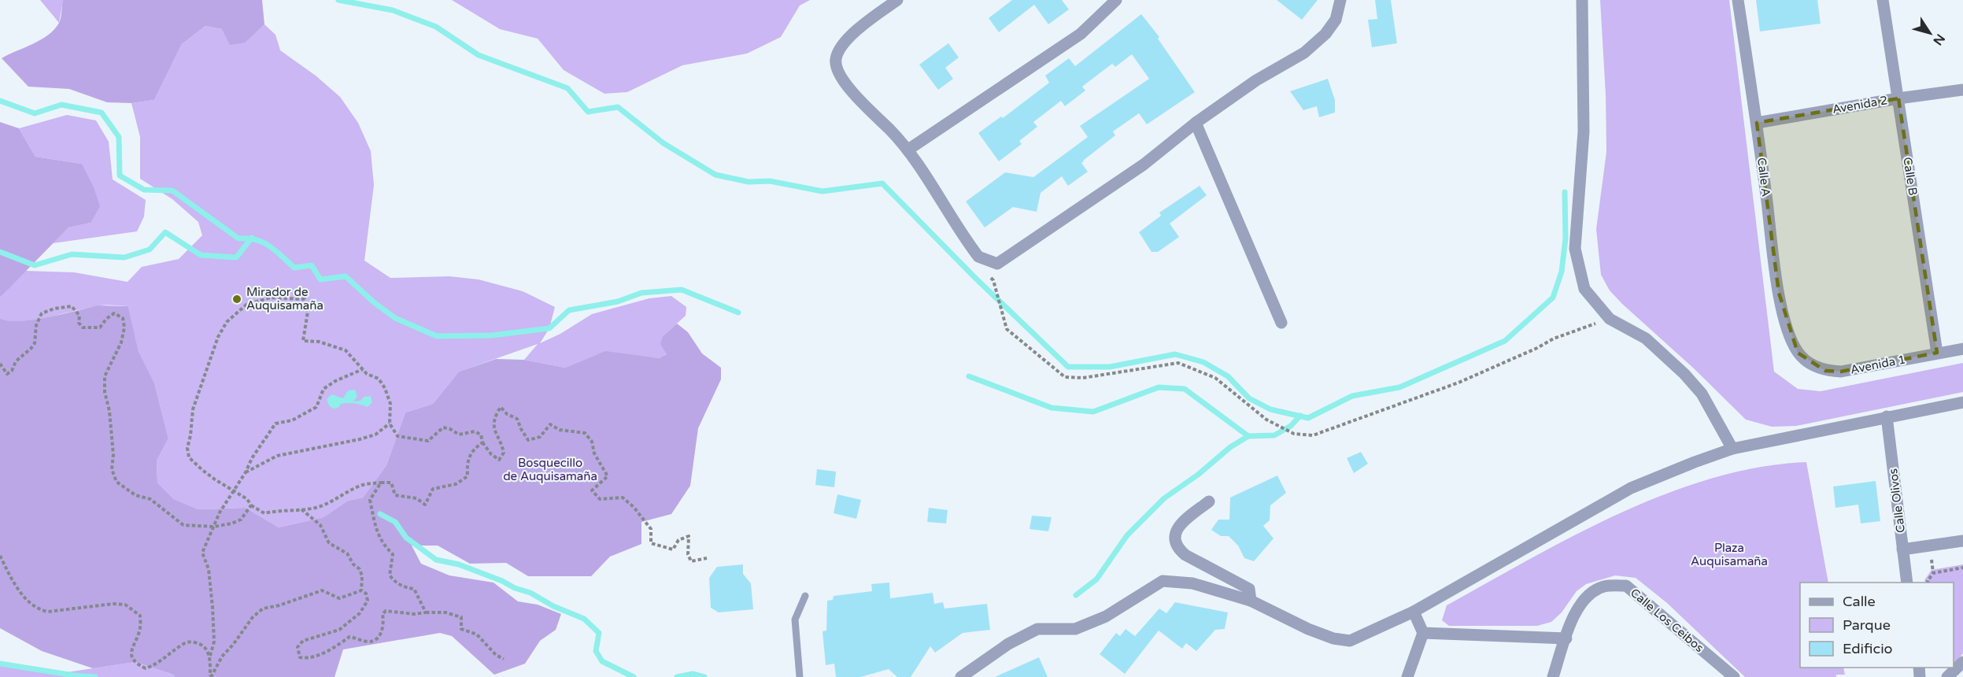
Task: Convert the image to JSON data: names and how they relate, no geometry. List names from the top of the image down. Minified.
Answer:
{"streets":{"street":["Avenida 2","Calle B","Calle A","Avenida 1","Calle Olivos","Calle Los Ceibos"]},"crossings":[["Avenida 2","Calle B"],["Avenida 2","Calle A"],["Calle B","Avenida 1"],["Calle A","Avenida 1"]],"parks":["Bosquecillo de Auquisamaña","Plaza Auquisamaña"],"places":["Mirador de Auquisamaña"],"legend":["Calle","Parque","Edificio"],"north":"bottom right"}
